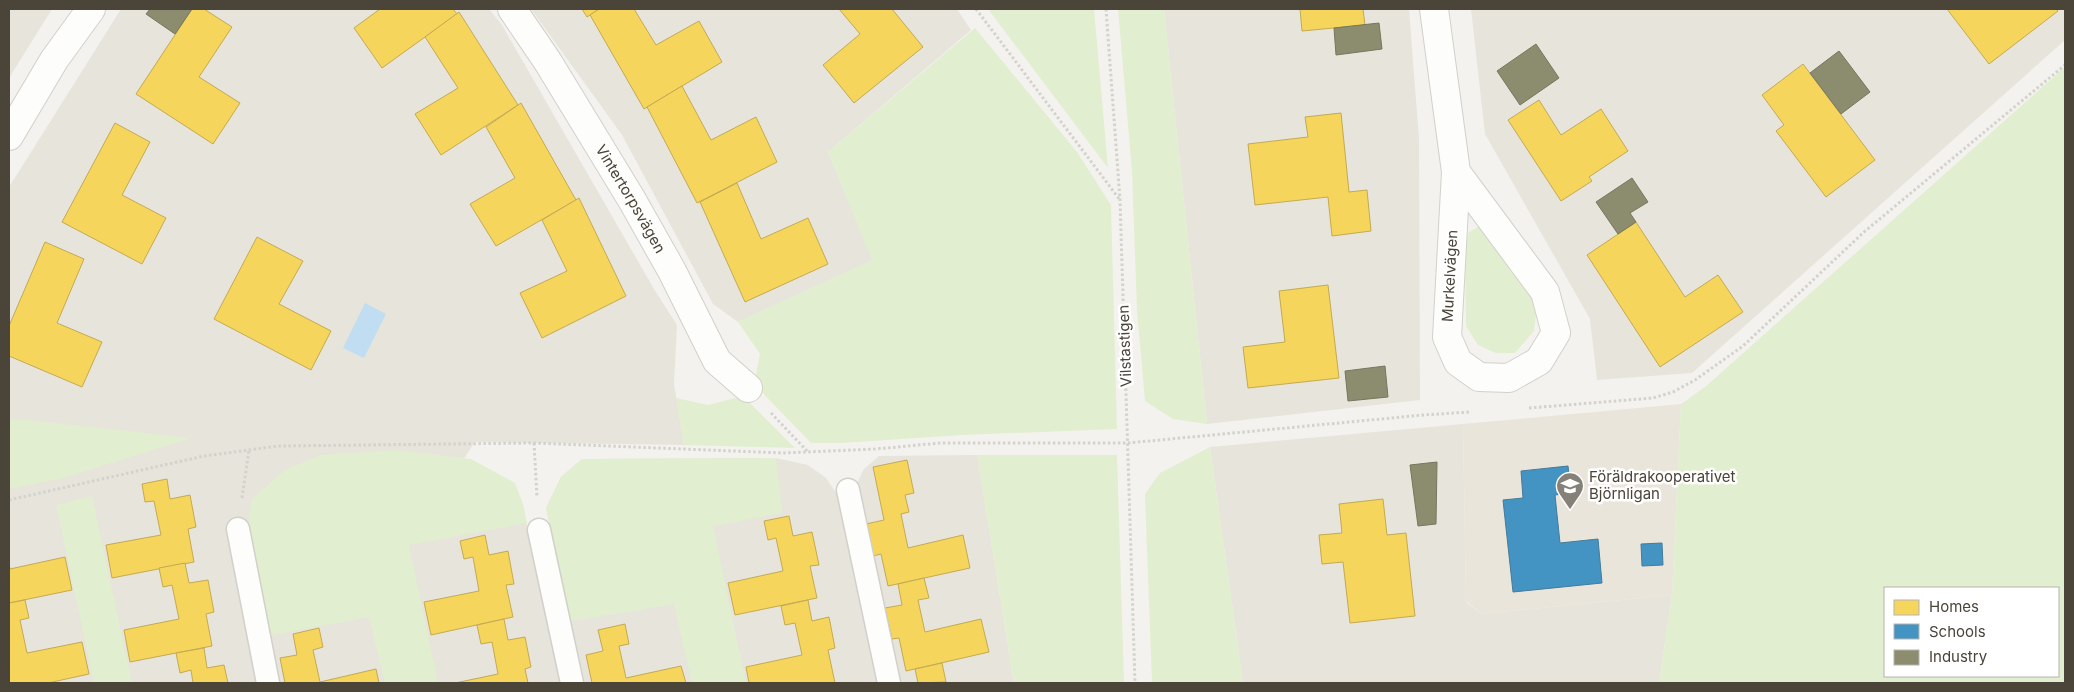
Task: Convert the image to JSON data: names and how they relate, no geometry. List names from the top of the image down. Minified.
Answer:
{"streets":{"street":["Vintertorpsvägen","Murkelvägen"],"path":["Vilstastigen"]},"places":{"school or university":["Föräldrakooperativet Björnligan"]},"legend":["Homes","Schools","Industry"]}
